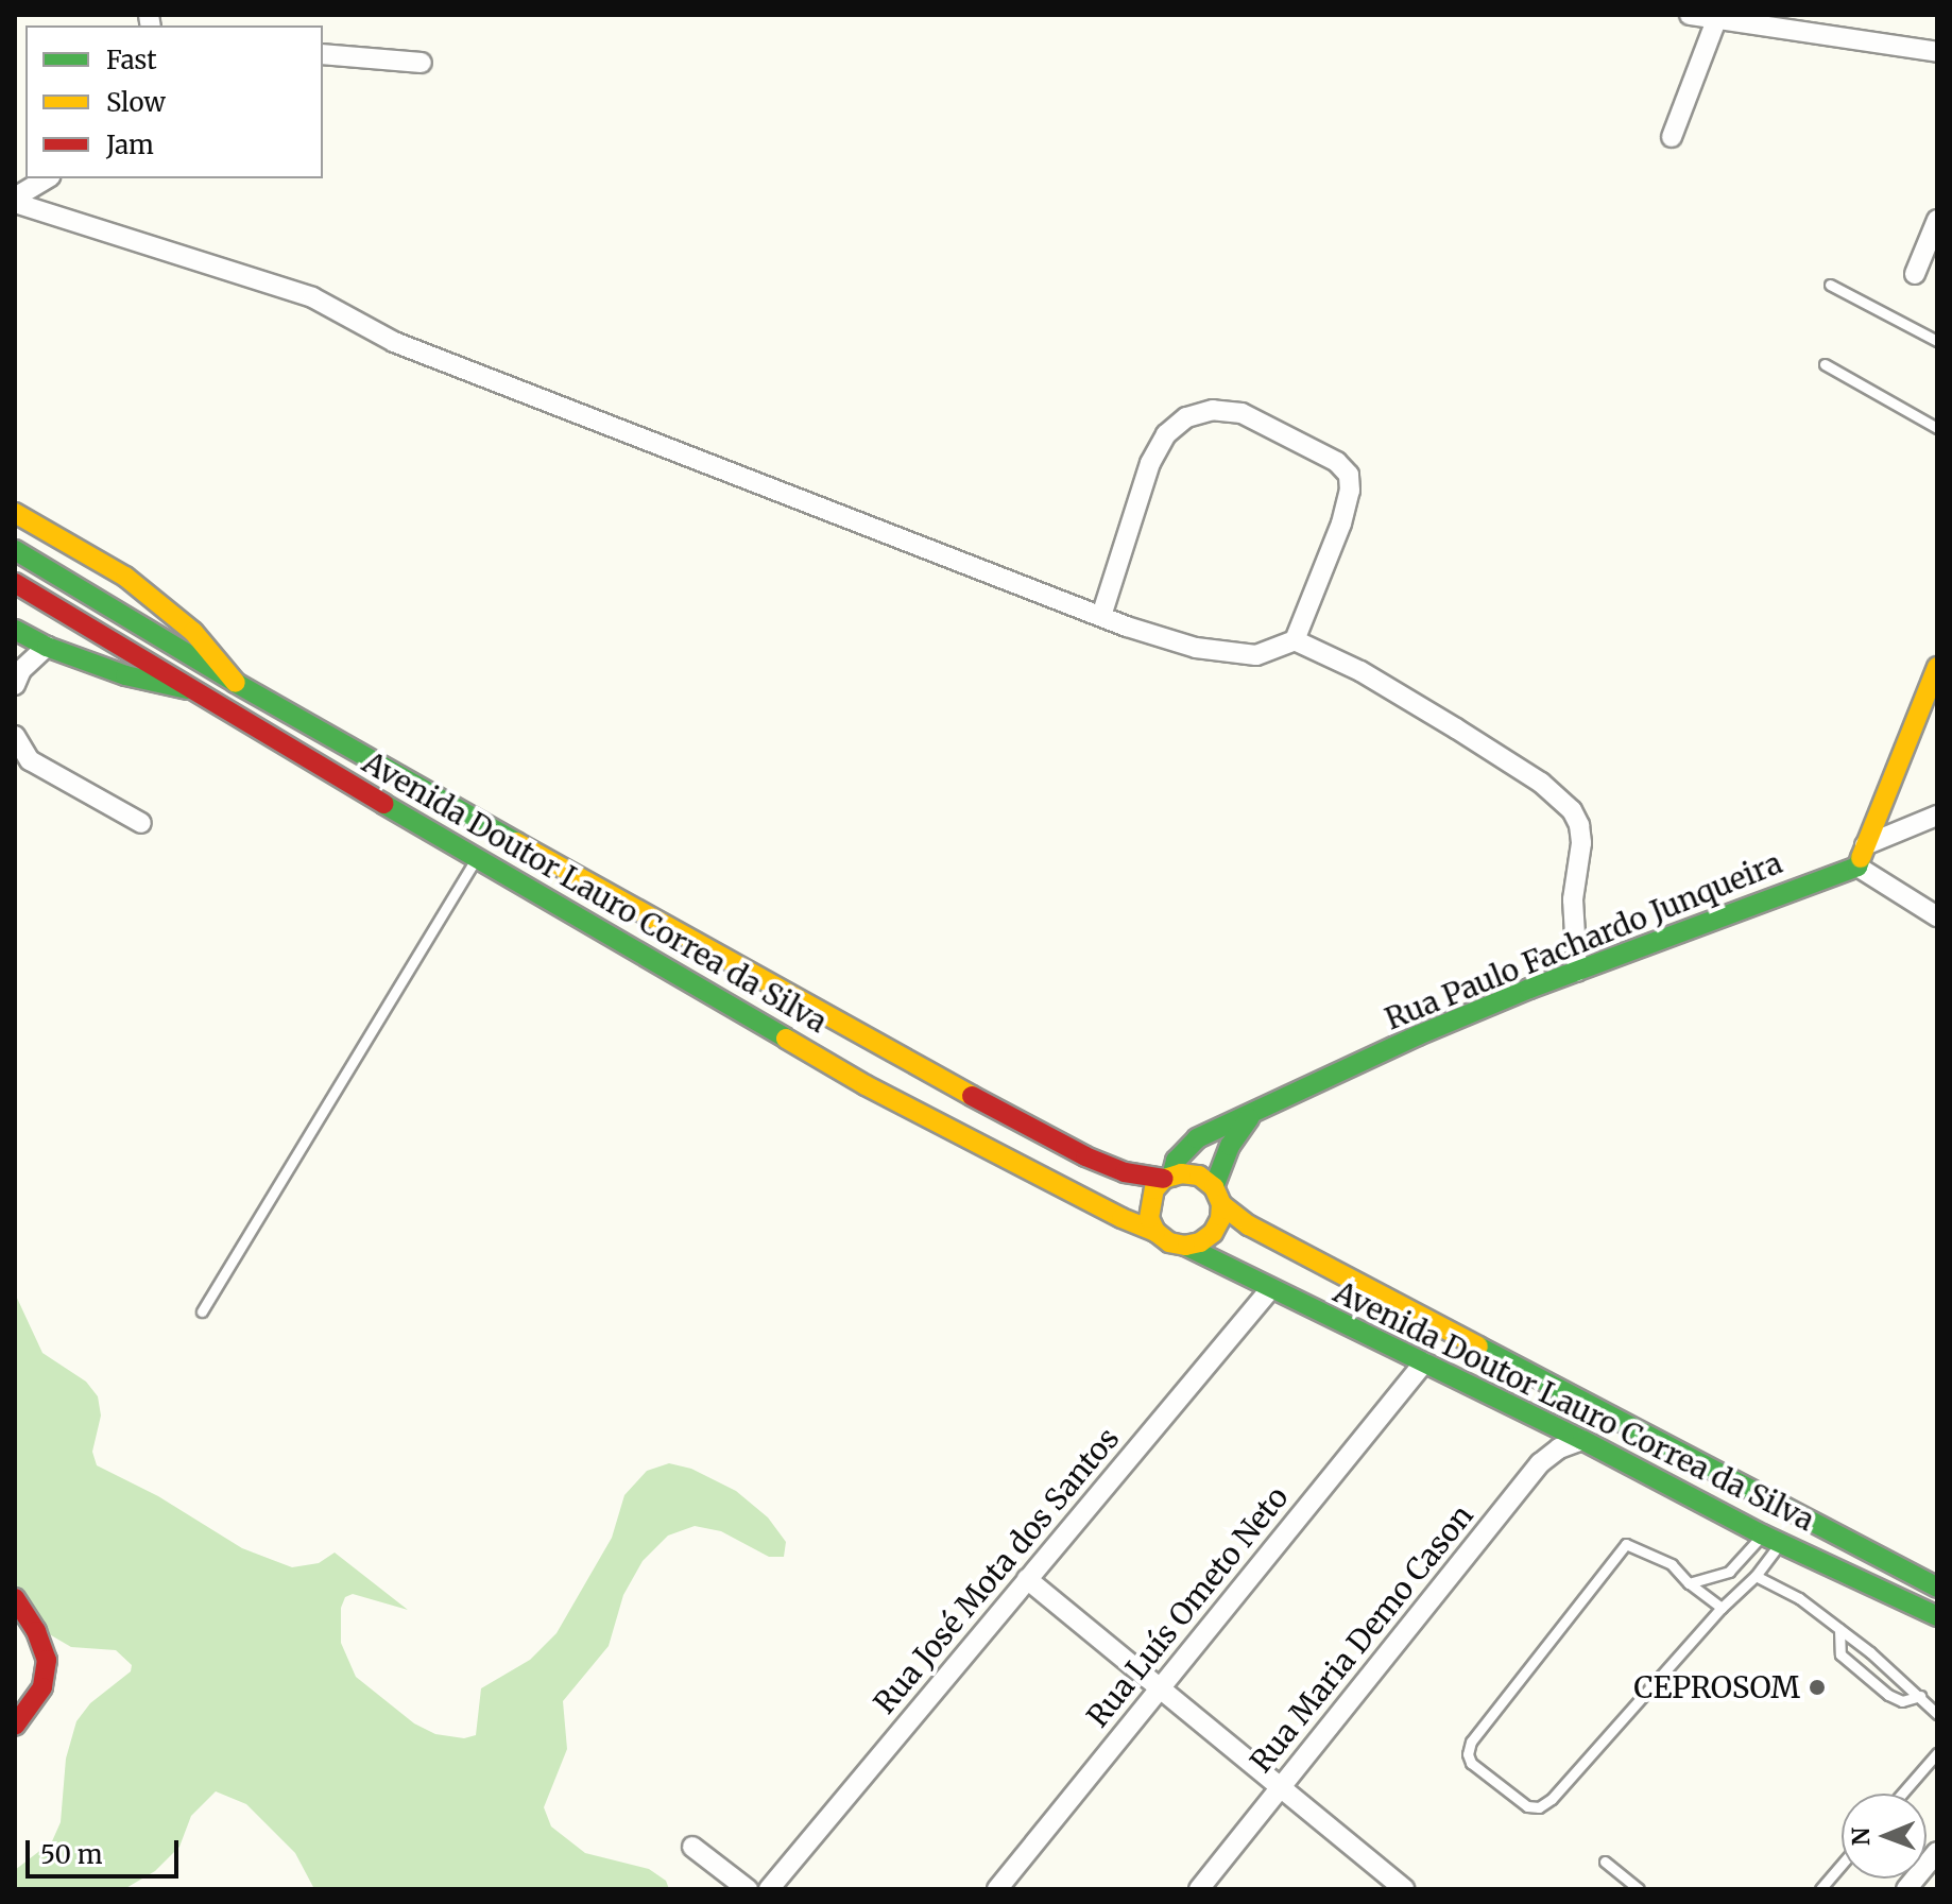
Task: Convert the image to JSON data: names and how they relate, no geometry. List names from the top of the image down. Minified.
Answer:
{"streets":{"main road":["Avenida Doutor Lauro Correa da Silva","Rua Paulo Fachardo Junqueira"],"street":["Rua José Mota dos Santos","Rua Luís Ometo Neto","Rua Maria Demo Cason"]},"crossings":[["Avenida Doutor Lauro Correa da Silva","Rua Paulo Fachardo Junqueira"],["Avenida Doutor Lauro Correa da Silva","Rua José Mota dos Santos"],["Avenida Doutor Lauro Correa da Silva","Rua Luís Ometo Neto"],["Avenida Doutor Lauro Correa da Silva","Rua Maria Demo Cason"]],"places":["CEPROSOM"],"legend":["Fast","Slow","Jam"],"scale_bar":"50 m","north":"left"}
